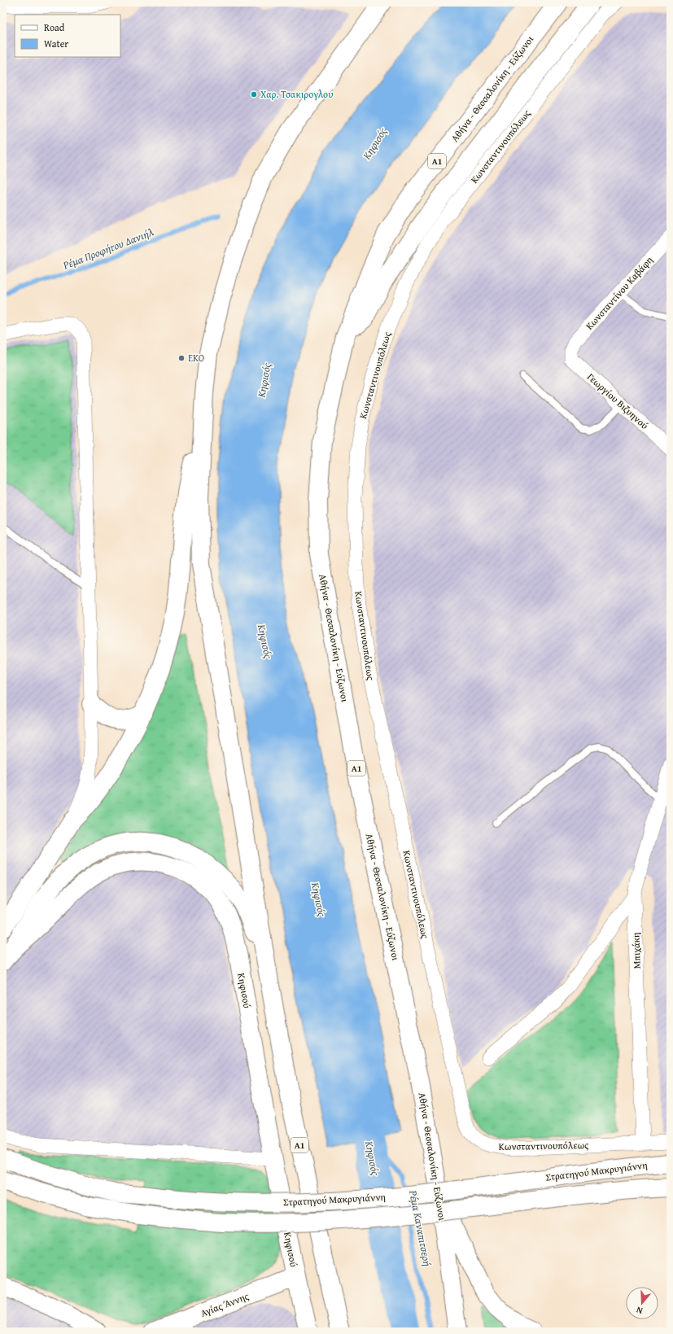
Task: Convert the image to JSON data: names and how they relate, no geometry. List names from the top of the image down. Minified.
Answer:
{"streets":{"main road":["Αθήνα - Θεσσαλονίκη - Εύζωνοι","Α1","Κηφισού","Στρατηγού Μακρυγιάννη","Αγίας Άννης"],"street":["Κωνσταντινουπόλεως","Κωνσταντίνου Καβάφη","Γεωργίου Βιζυηνού","Μπιχάκη"]},"crossings":[["Κωνσταντινουπόλεως","Μπιχάκη"],["Κωνσταντίνου Καβάφη","Γεωργίου Βιζυηνού"],["Κηφισού","Αγίας Άννης"]],"water":["Κηφισός","Ρέμα Προφήτου Δανιήλ","Ρέμα Καναπιτσερή"],"places":["Χαρ. Τσακιρογλου","EKO"],"legend":["Road","Water"],"north":"bottom"}
